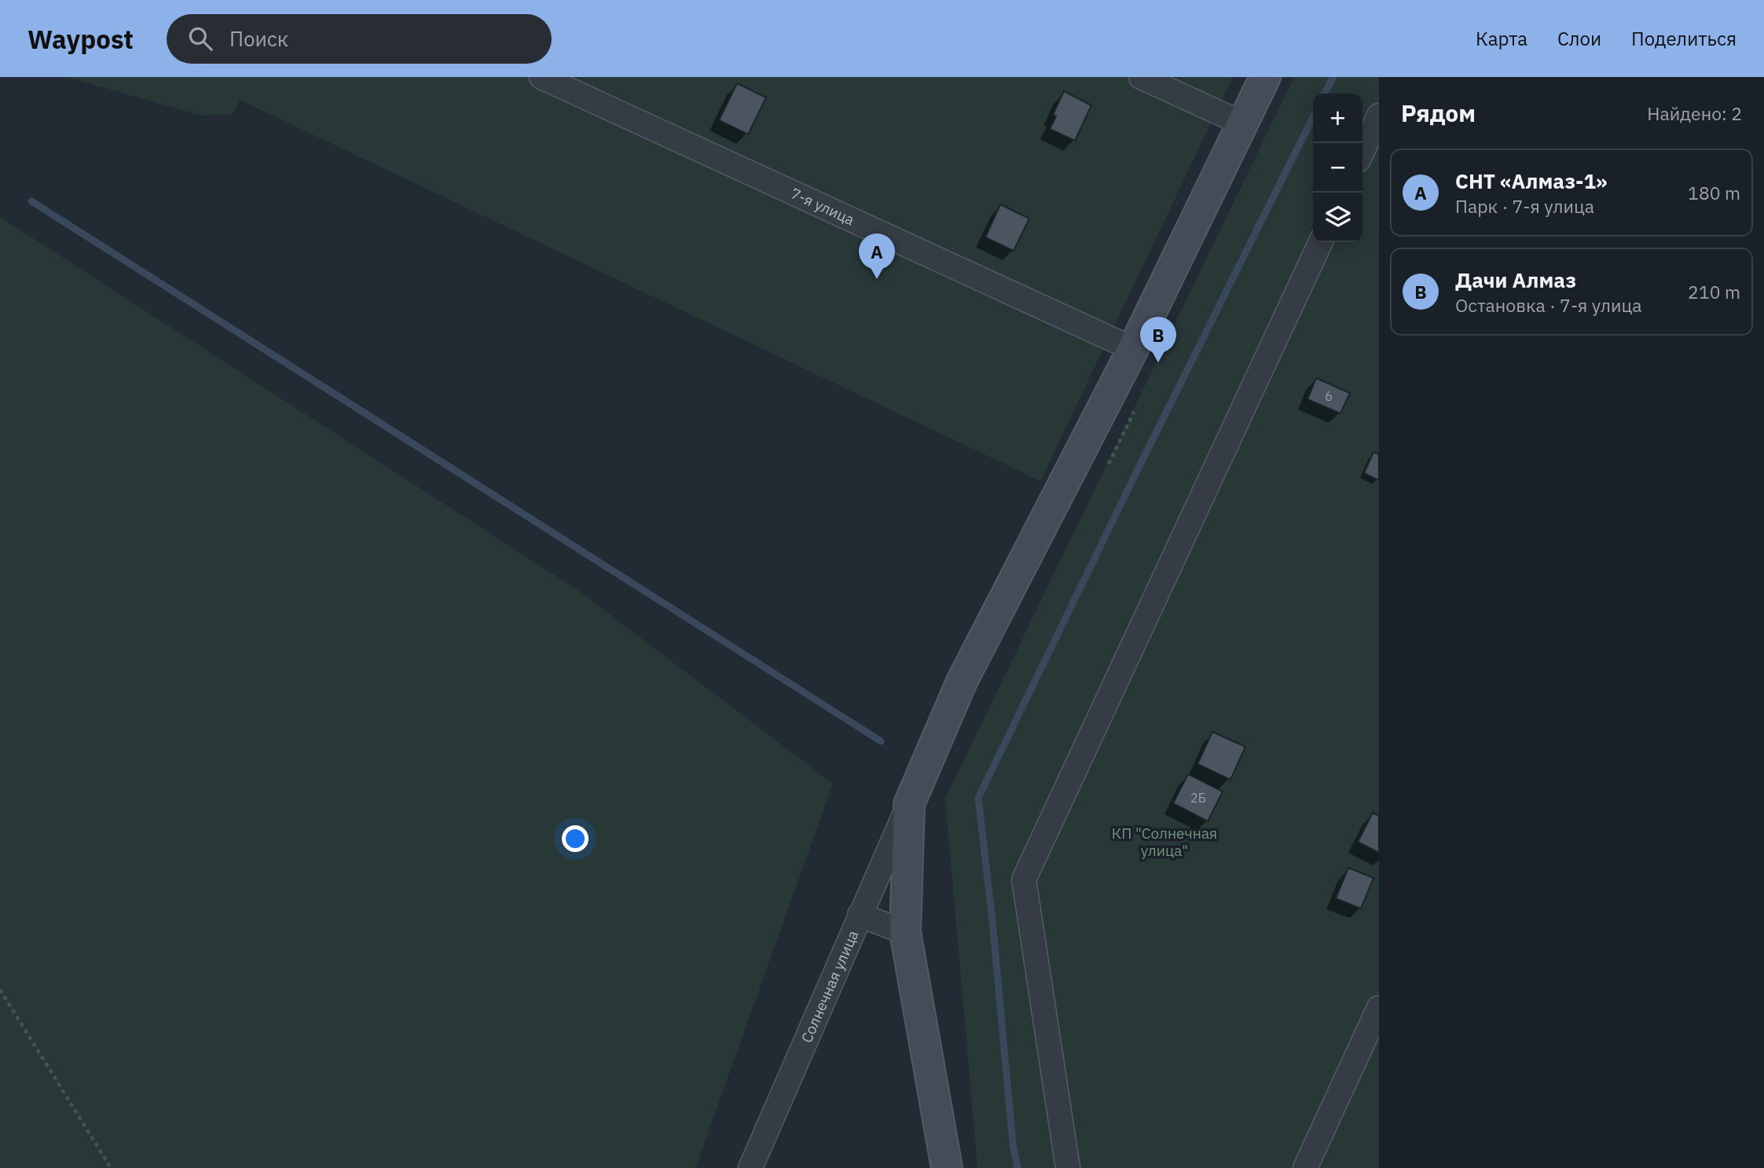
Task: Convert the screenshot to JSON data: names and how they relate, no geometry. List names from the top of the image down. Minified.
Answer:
{"streets":{"street":["7-я улица","Солнечная улица"]},"parks":["КП \"Солнечная улица\""],"house_numbers":["6","2Б"],"page":{"header":"Waypost","search":"Поиск","nav":["Карта","Слои","Поделиться"],"heading":["Рядом","Найдено: 2"],"map_buttons":["+","−"],"list":[{"mark":"A","name":"СНТ «Алмаз-1»","note":"Парк · 7-я улица","value":"180 m"},{"mark":"B","name":"Дачи Алмаз","note":"Остановка · 7-я улица","value":"210 m"}],"pins":["A","B"]}}
